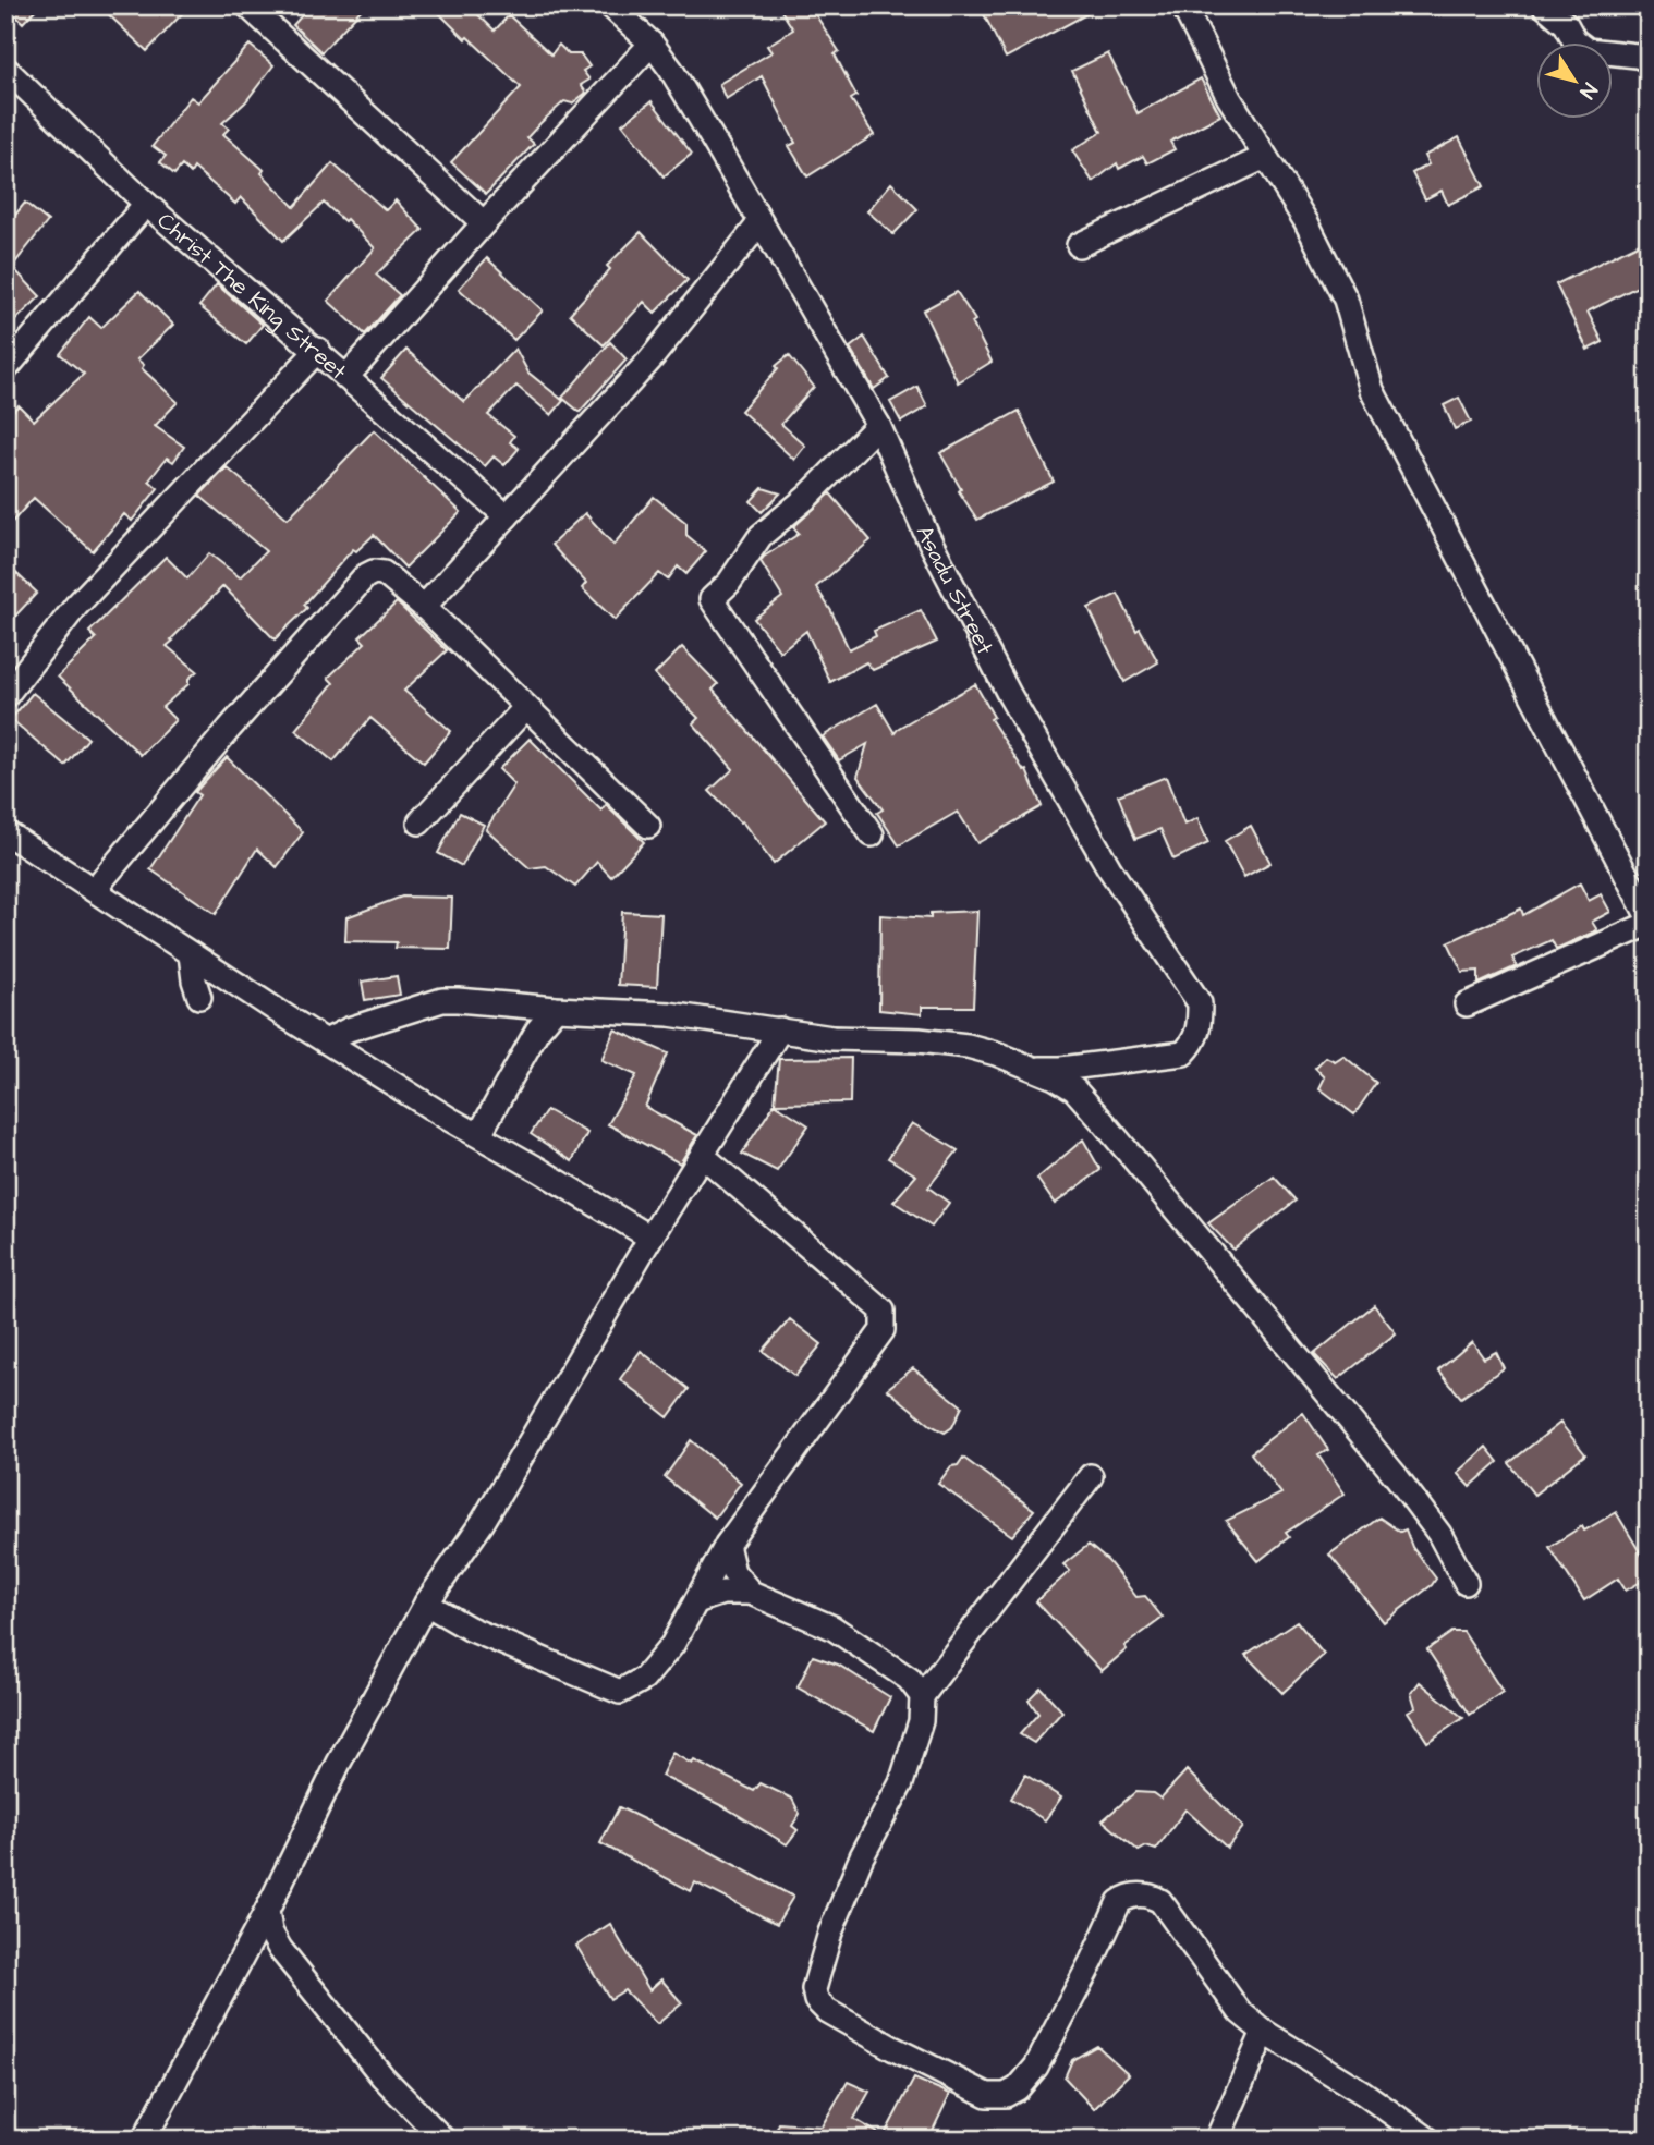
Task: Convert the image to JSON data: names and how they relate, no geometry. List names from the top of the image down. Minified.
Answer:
{"streets":{"street":["Christ The King Street","Asadu Street"]},"north":"bottom right"}
